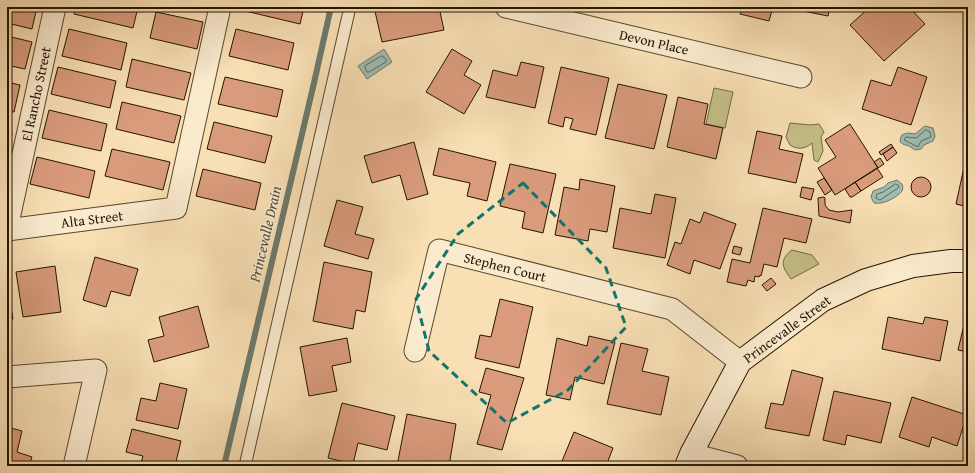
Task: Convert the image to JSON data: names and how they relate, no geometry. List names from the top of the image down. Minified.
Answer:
{"streets":{"street":["Devon Place","El Rancho Street","Alta Street","Stephen Court","Princevalle Street"]},"crossings":[["El Rancho Street","Alta Street"],["Stephen Court","Princevalle Street"]],"water":["Princevalle Drain"]}
